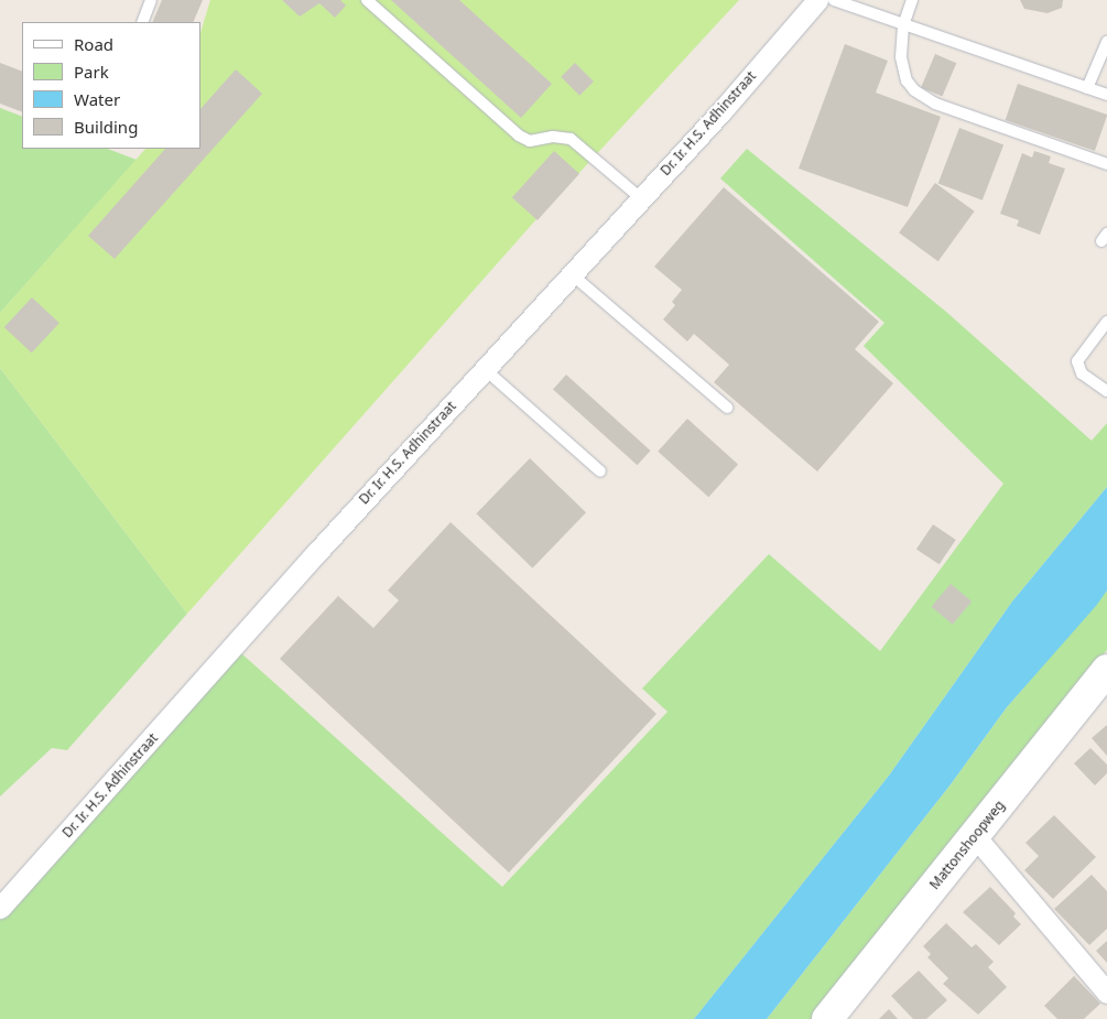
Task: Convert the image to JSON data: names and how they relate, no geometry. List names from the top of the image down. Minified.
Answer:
{"streets":{"street":["Dr. Ir. H.S. Adhinstraat","Mattonshoopweg"]},"legend":["Road","Park","Water","Building"]}
